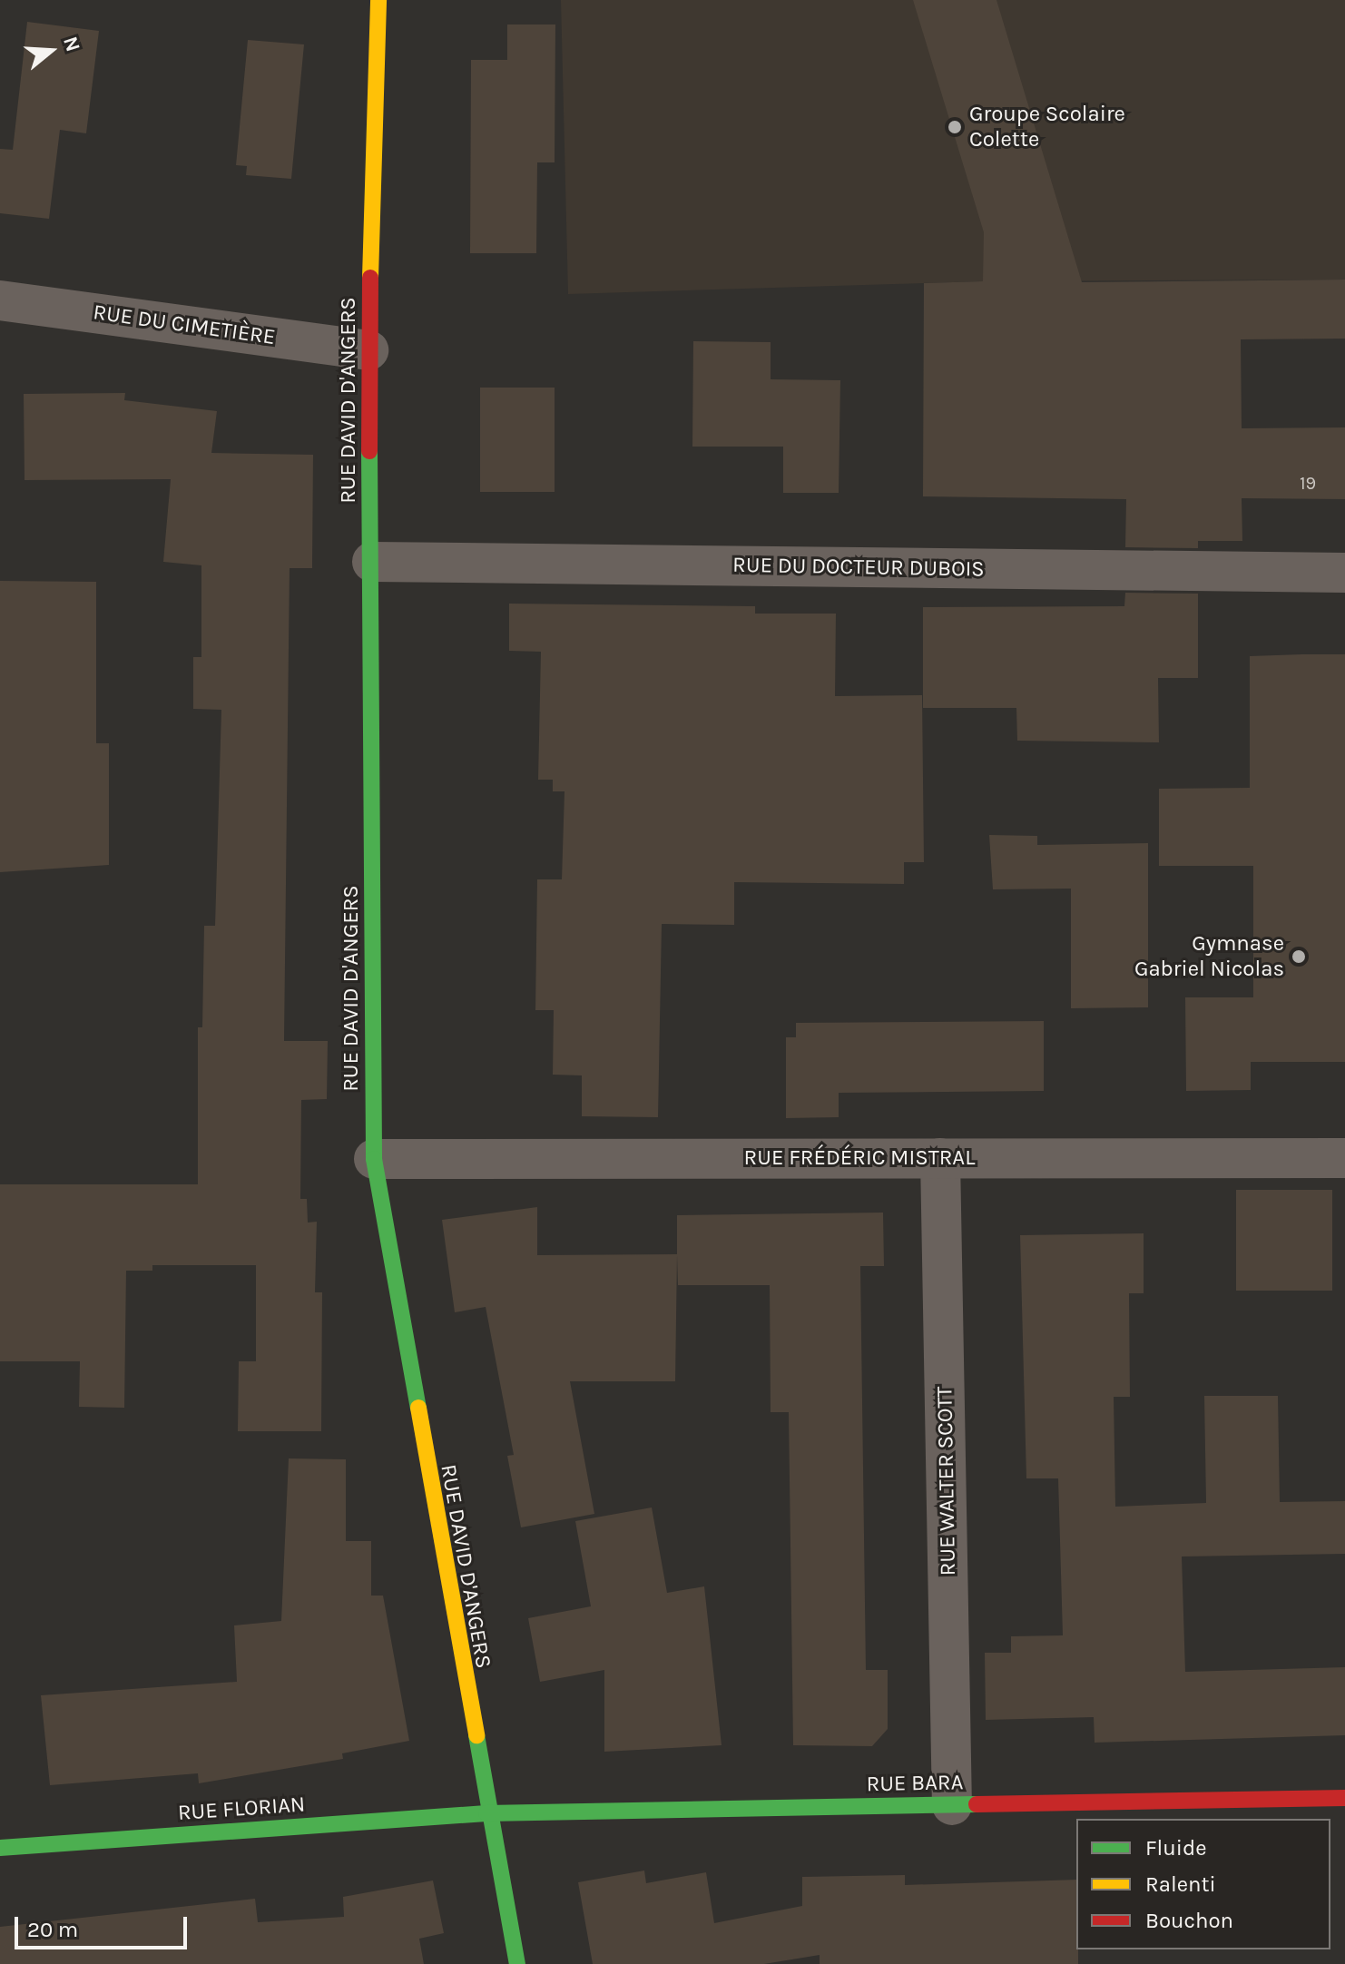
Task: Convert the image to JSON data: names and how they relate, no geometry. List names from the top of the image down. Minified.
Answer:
{"streets":{"street":["RUE DU CIMETIÈRE","RUE DAVID D'ANGERS","RUE DU DOCTEUR DUBOIS","RUE FRÉDÉRIC MISTRAL","RUE WALTER SCOTT","RUE BARA","RUE FLORIAN"]},"crossings":[["RUE DU CIMETIÈRE","RUE DAVID D'ANGERS"],["RUE DAVID D'ANGERS","RUE DU DOCTEUR DUBOIS"],["RUE DAVID D'ANGERS","RUE FRÉDÉRIC MISTRAL"],["RUE DAVID D'ANGERS","RUE BARA"],["RUE DAVID D'ANGERS","RUE FLORIAN"],["RUE FRÉDÉRIC MISTRAL","RUE WALTER SCOTT"],["RUE WALTER SCOTT","RUE BARA"],["RUE BARA","RUE FLORIAN"]],"places":["Groupe Scolaire Colette","Gymnase Gabriel Nicolas"],"house_numbers":["19"],"legend":["Fluide","Ralenti","Bouchon"],"scale_bar":"20 m","north":"right"}
